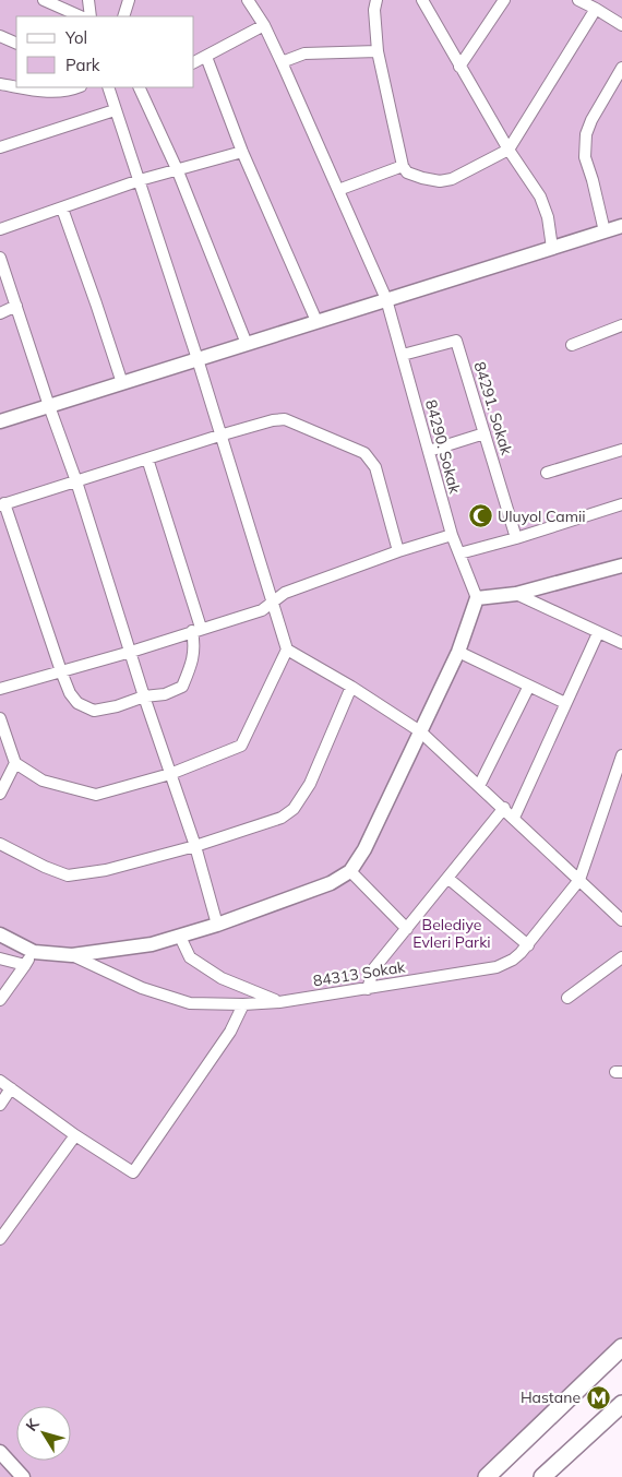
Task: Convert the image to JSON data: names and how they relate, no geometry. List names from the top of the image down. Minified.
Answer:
{"streets":{"street":["84291. Sokak","84290. Sokak","84313 Sokak"]},"crossings":[["84291. Sokak","84290. Sokak"]],"parks":["Belediye Evleri Parki"],"places":{"mosque":["Uluyol Camii"],"metro station":["Hastane"]},"legend":["Yol","Park"],"north":"top left"}
